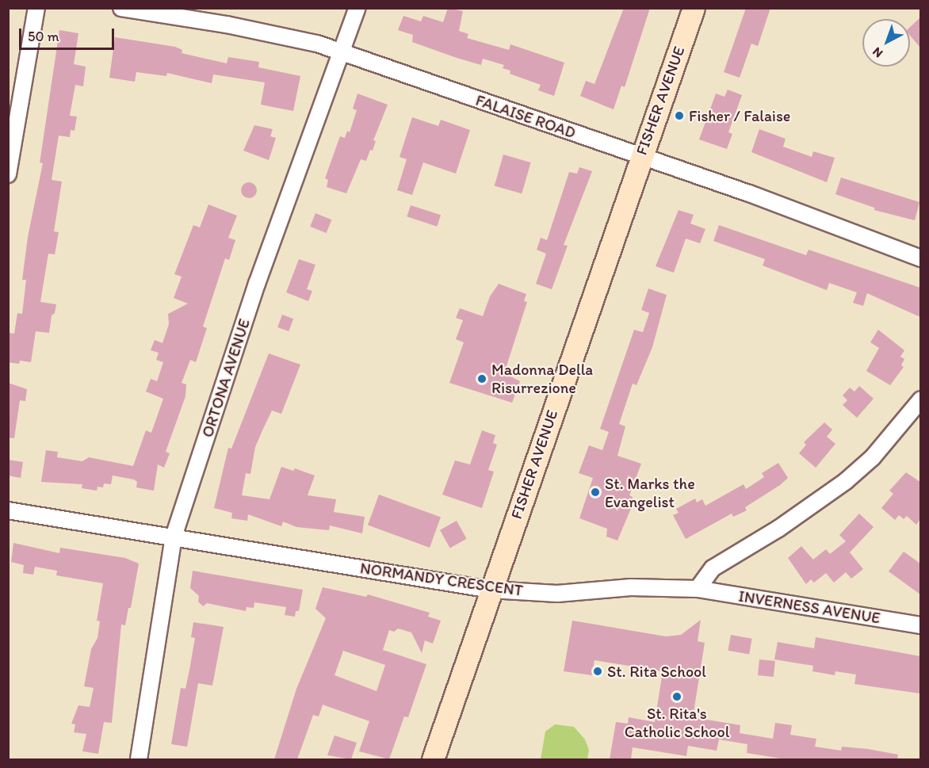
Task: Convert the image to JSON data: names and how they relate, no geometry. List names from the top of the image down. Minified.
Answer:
{"streets":{"main road":["FISHER AVENUE"],"street":["FALAISE ROAD","ORTONA AVENUE","NORMANDY CRESCENT","INVERNESS AVENUE"]},"crossings":[["FISHER AVENUE","FALAISE ROAD"],["FISHER AVENUE","NORMANDY CRESCENT"],["FALAISE ROAD","ORTONA AVENUE"],["ORTONA AVENUE","NORMANDY CRESCENT"],["NORMANDY CRESCENT","INVERNESS AVENUE"]],"places":["Fisher / Falaise","Madonna Della Risurrezione","St. Marks the Evangelist","St. Rita School","St. Rita's Catholic School"],"scale_bar":"50 m","north":"bottom left"}
